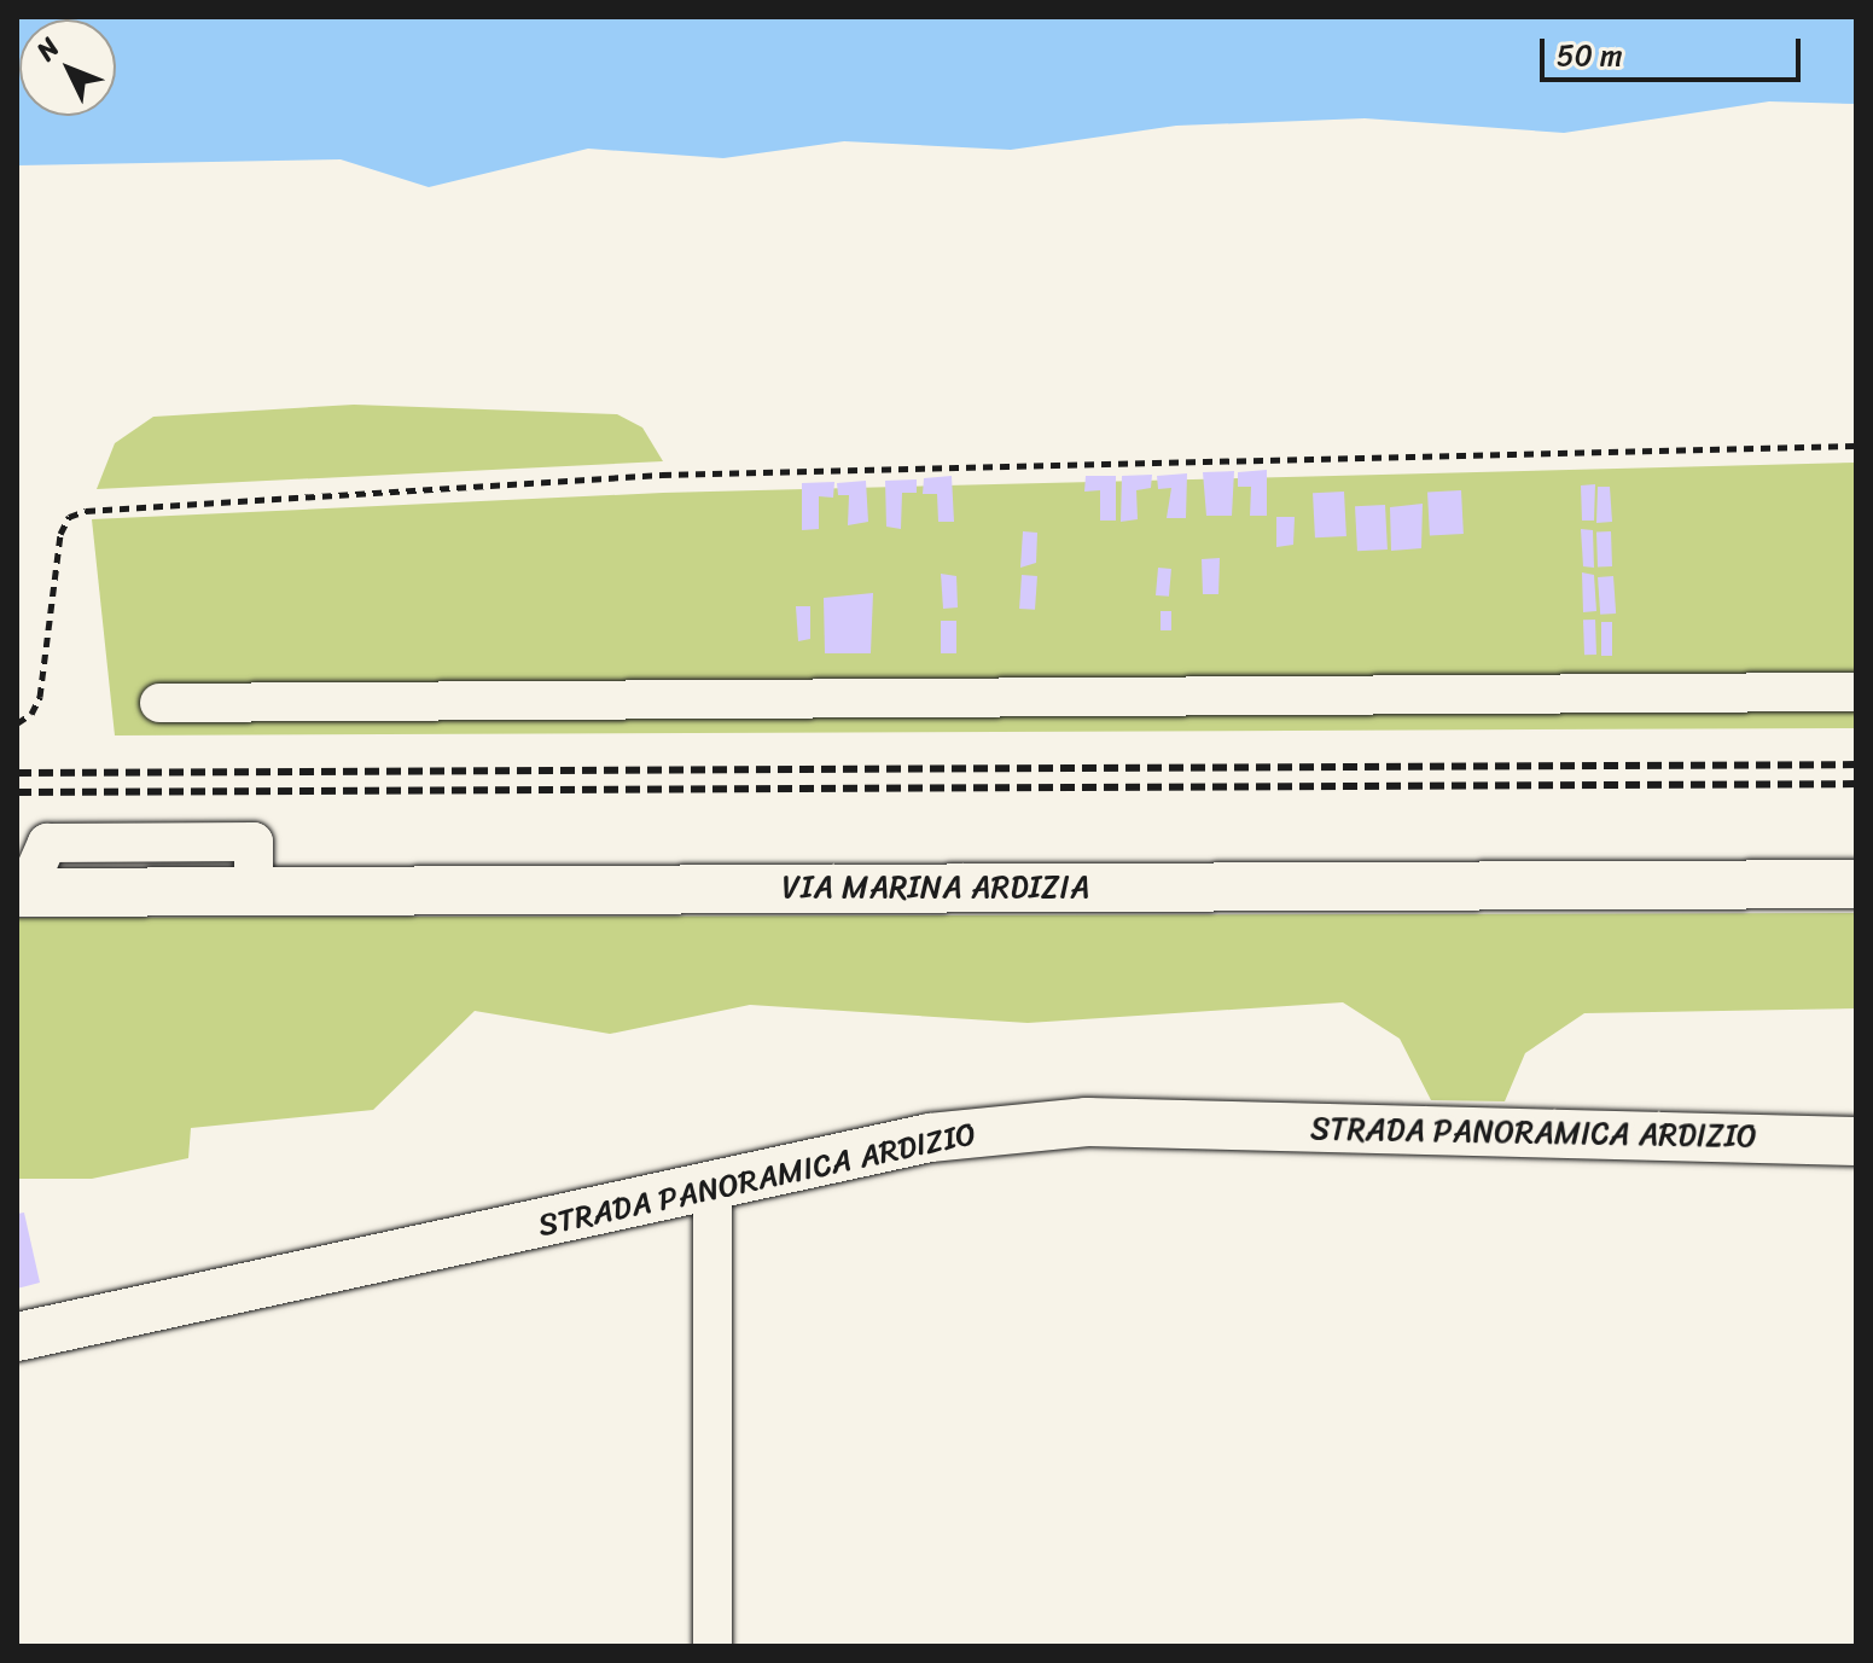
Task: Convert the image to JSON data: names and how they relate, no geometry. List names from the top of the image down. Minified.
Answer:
{"streets":{"main road":["VIA MARINA ARDIZIA","STRADA PANORAMICA ARDIZIO"]},"scale_bar":"50 m","north":"top left"}
